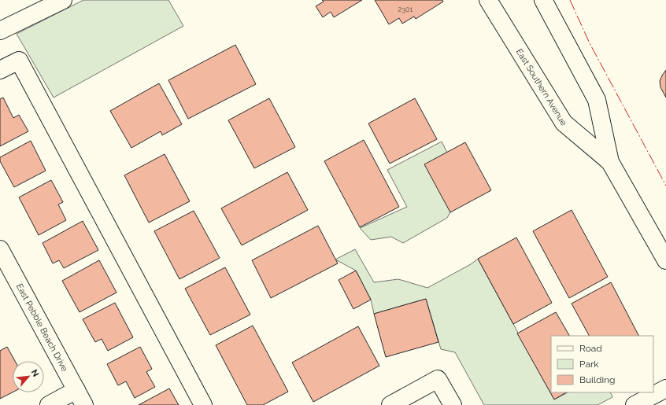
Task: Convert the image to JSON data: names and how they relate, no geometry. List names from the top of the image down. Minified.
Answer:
{"streets":{"main road":["East Southern Avenue","East Pebble Beach Drive"]},"house_numbers":["2301"],"legend":["Road","Park","Building"],"north":"top right"}
